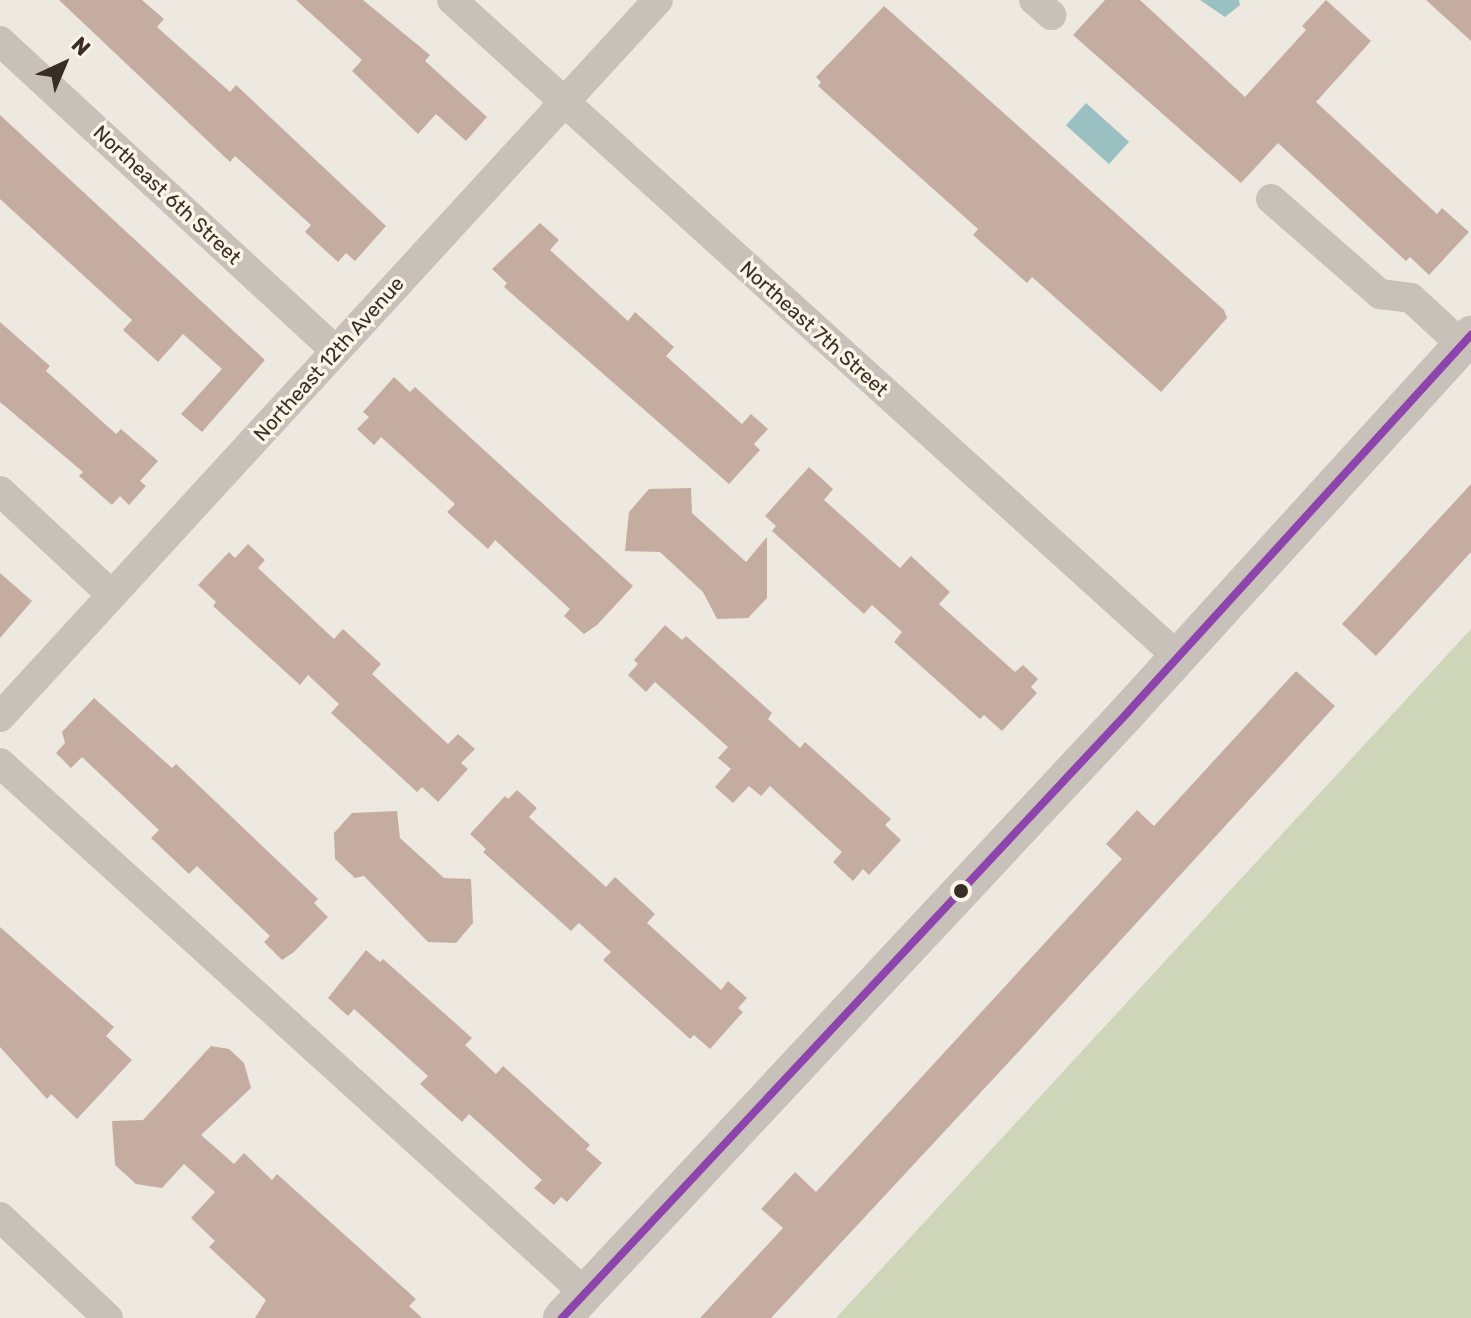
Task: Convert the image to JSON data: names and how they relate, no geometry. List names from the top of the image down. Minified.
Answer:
{"streets":{"street":["Northeast 6th Street","Northeast 7th Street","Northeast 12th Avenue"]},"crossings":[["Northeast 6th Street","Northeast 12th Avenue"],["Northeast 7th Street","Northeast 12th Avenue"]],"north":"top right"}
